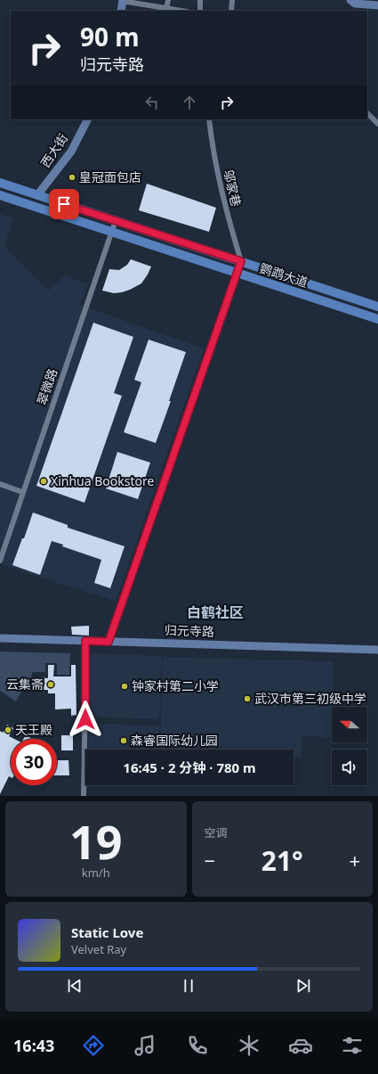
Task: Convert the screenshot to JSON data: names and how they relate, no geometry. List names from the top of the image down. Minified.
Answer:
{"streets":{"main road":["鹦鹉大道"],"street":["西大街","邬家巷","翠微路","归元寺路"]},"crossings":[["西大街","鹦鹉大道"],["邬家巷","鹦鹉大道"],["鹦鹉大道","翠微路"]],"districts":["白鹤社区"],"places":["皇冠面包店","Xinhua Bookstore","云集斋","钟家村第二小学","武汉市第三初级中学","天王殿","森睿国际幼儿园"],"north":"left","page":{"turn":["90 m","归元寺路"],"limit":"30","trip":"16:45 · 2 分钟 · 780 m","tile":[["19","km/h"],"空调"],"heat":["−","21°","+"],"song":["Static Love","Velvet Ray"],"tabs":"16:43"}}
